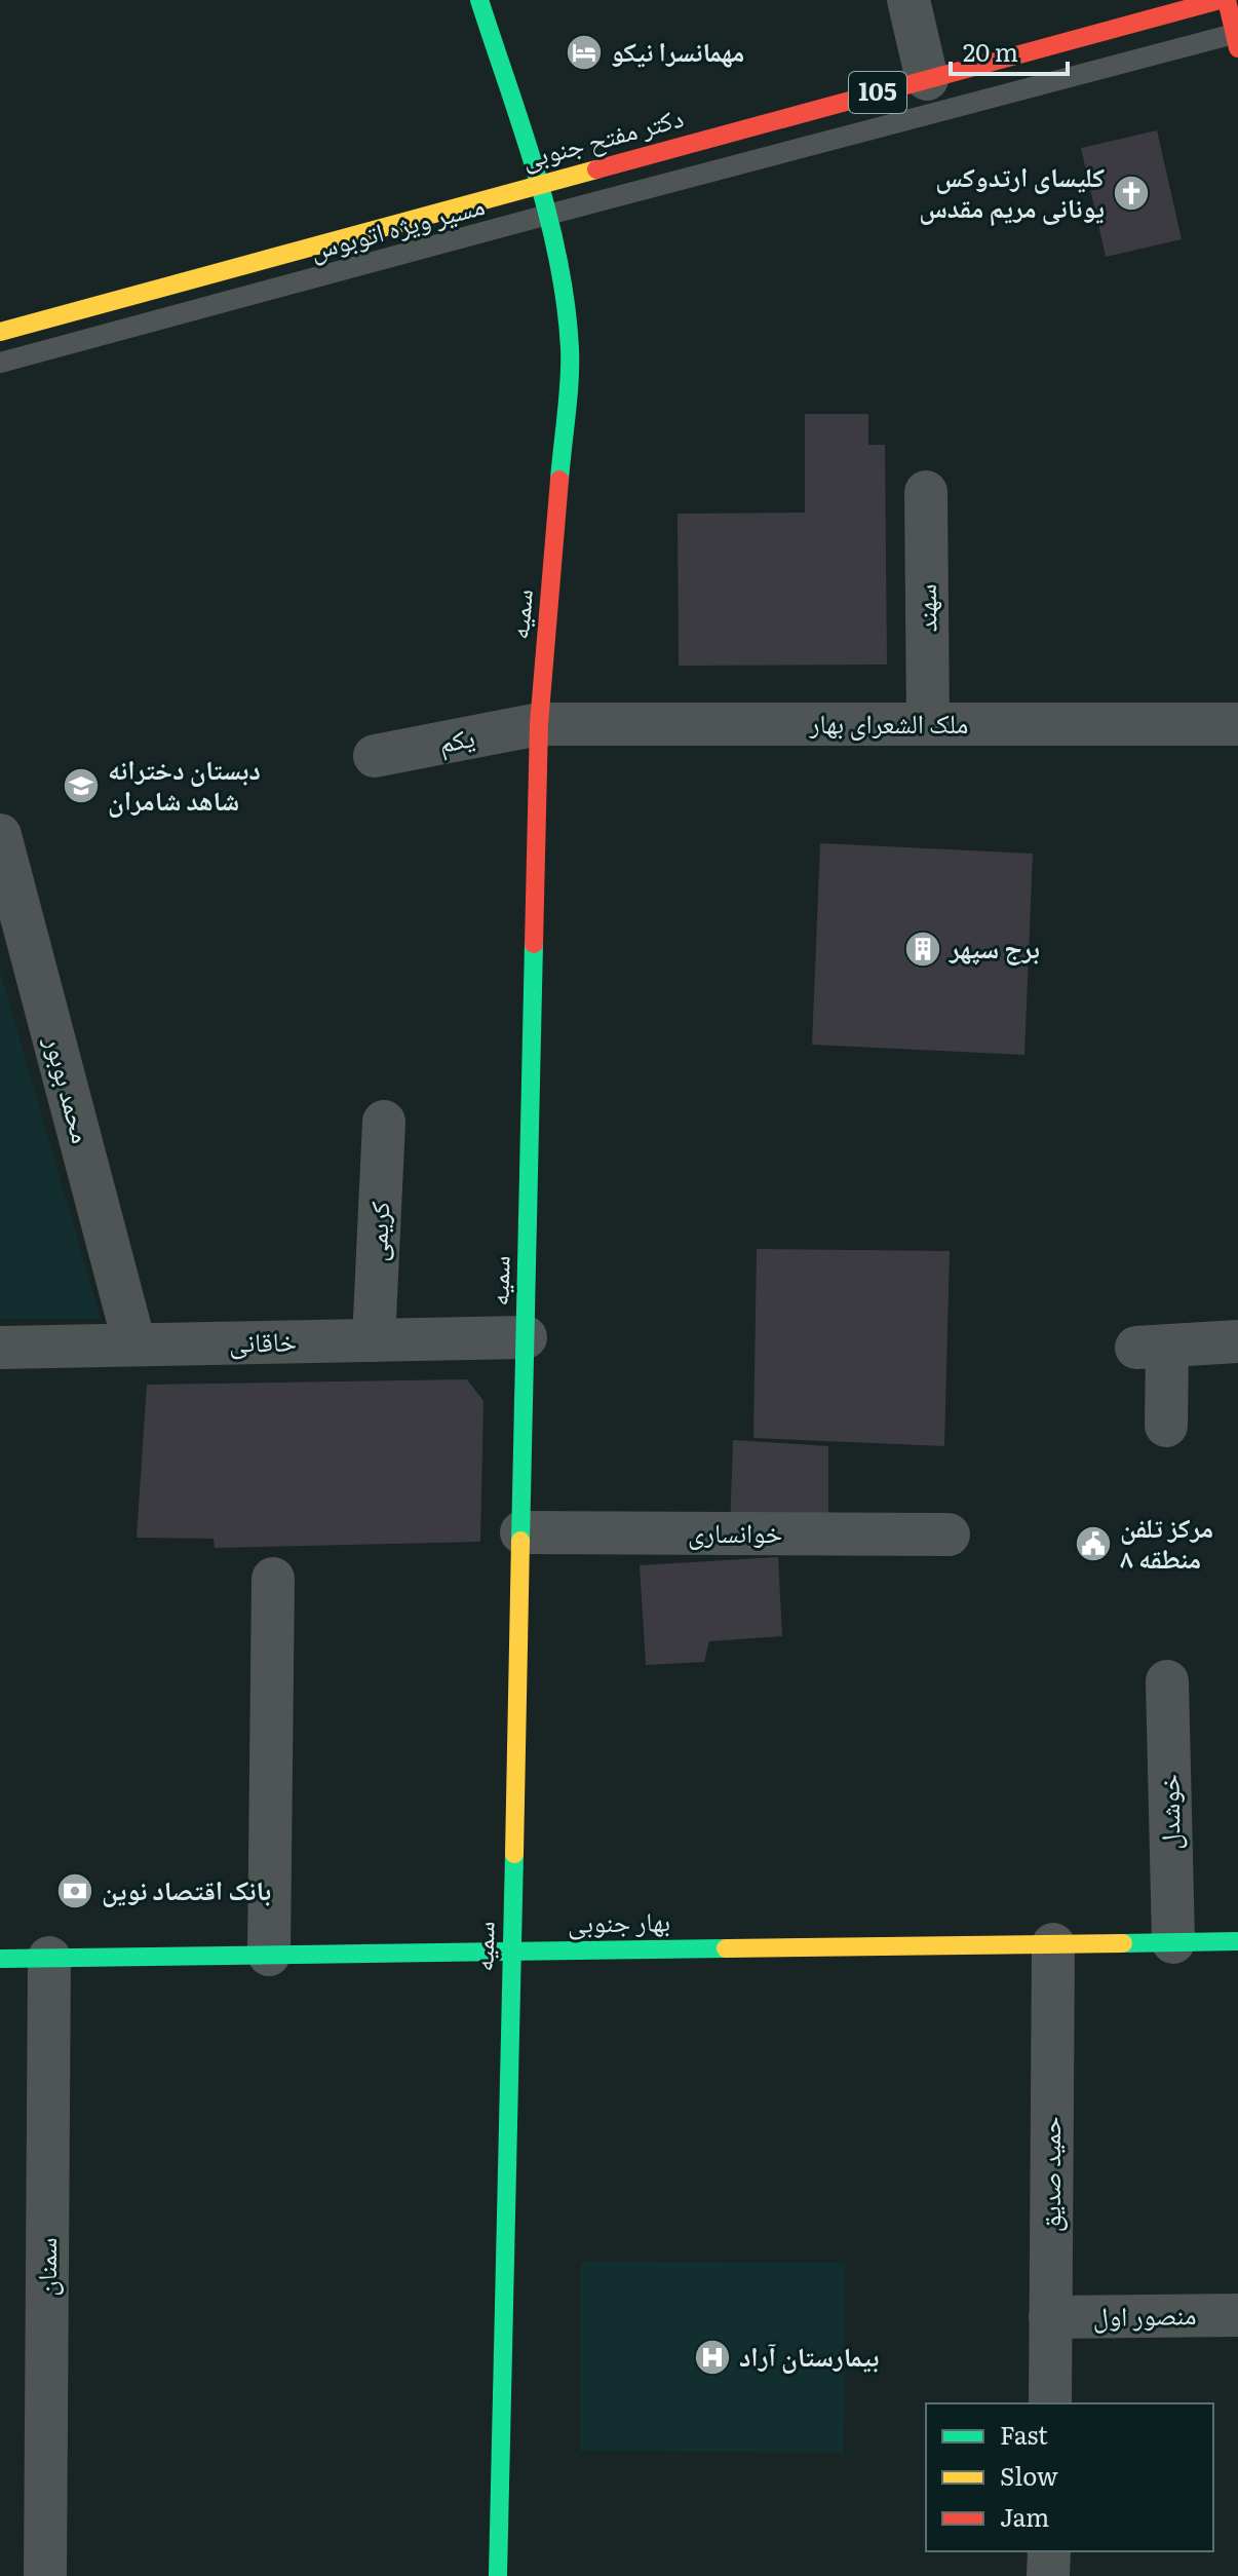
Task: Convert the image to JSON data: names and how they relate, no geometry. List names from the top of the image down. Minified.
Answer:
{"streets":{"main road":["105","دکتر مفتح جنوبی","سمیه","بهار جنوبی"],"street":["سهند","ملک الشعرای بهار","یکم","محمد بوبور","کریمی","خاقانی","خوانساری","خوشدل","حمید صدیق","سمنان","منصور اول"],"lane":["مسیر ویژه اتوبوس"]},"crossings":[["دکتر مفتح جنوبی","سمیه"],["مسیر ویژه اتوبوس","سمیه"],["سهند","ملک الشعرای بهار"],["سمیه","ملک الشعرای بهار"],["سمیه","یکم"],["سمیه","خاقانی"],["سمیه","خوانساری"],["سمیه","بهار جنوبی"],["ملک الشعرای بهار","یکم"],["محمد بوبور","خاقانی"],["کریمی","خاقانی"],["خوشدل","بهار جنوبی"],["بهار جنوبی","حمید صدیق"],["بهار جنوبی","سمنان"],["حمید صدیق","منصور اول"]],"places":{"hotel":["مهمانسرا نیکو"],"church":["کلیسای ارتدوکس یونانی مریم مقدس"],"school or university":["دبستان دخترانه شاهد شامران"],"building":["برج سپهر"],"public building":["مرکز تلفن منطقه ۸"],"bank":["بانک اقتصاد نوین"],"hospital":["بیمارستان آراد"]},"legend":["Fast","Slow","Jam"],"scale_bar":"20 m"}
